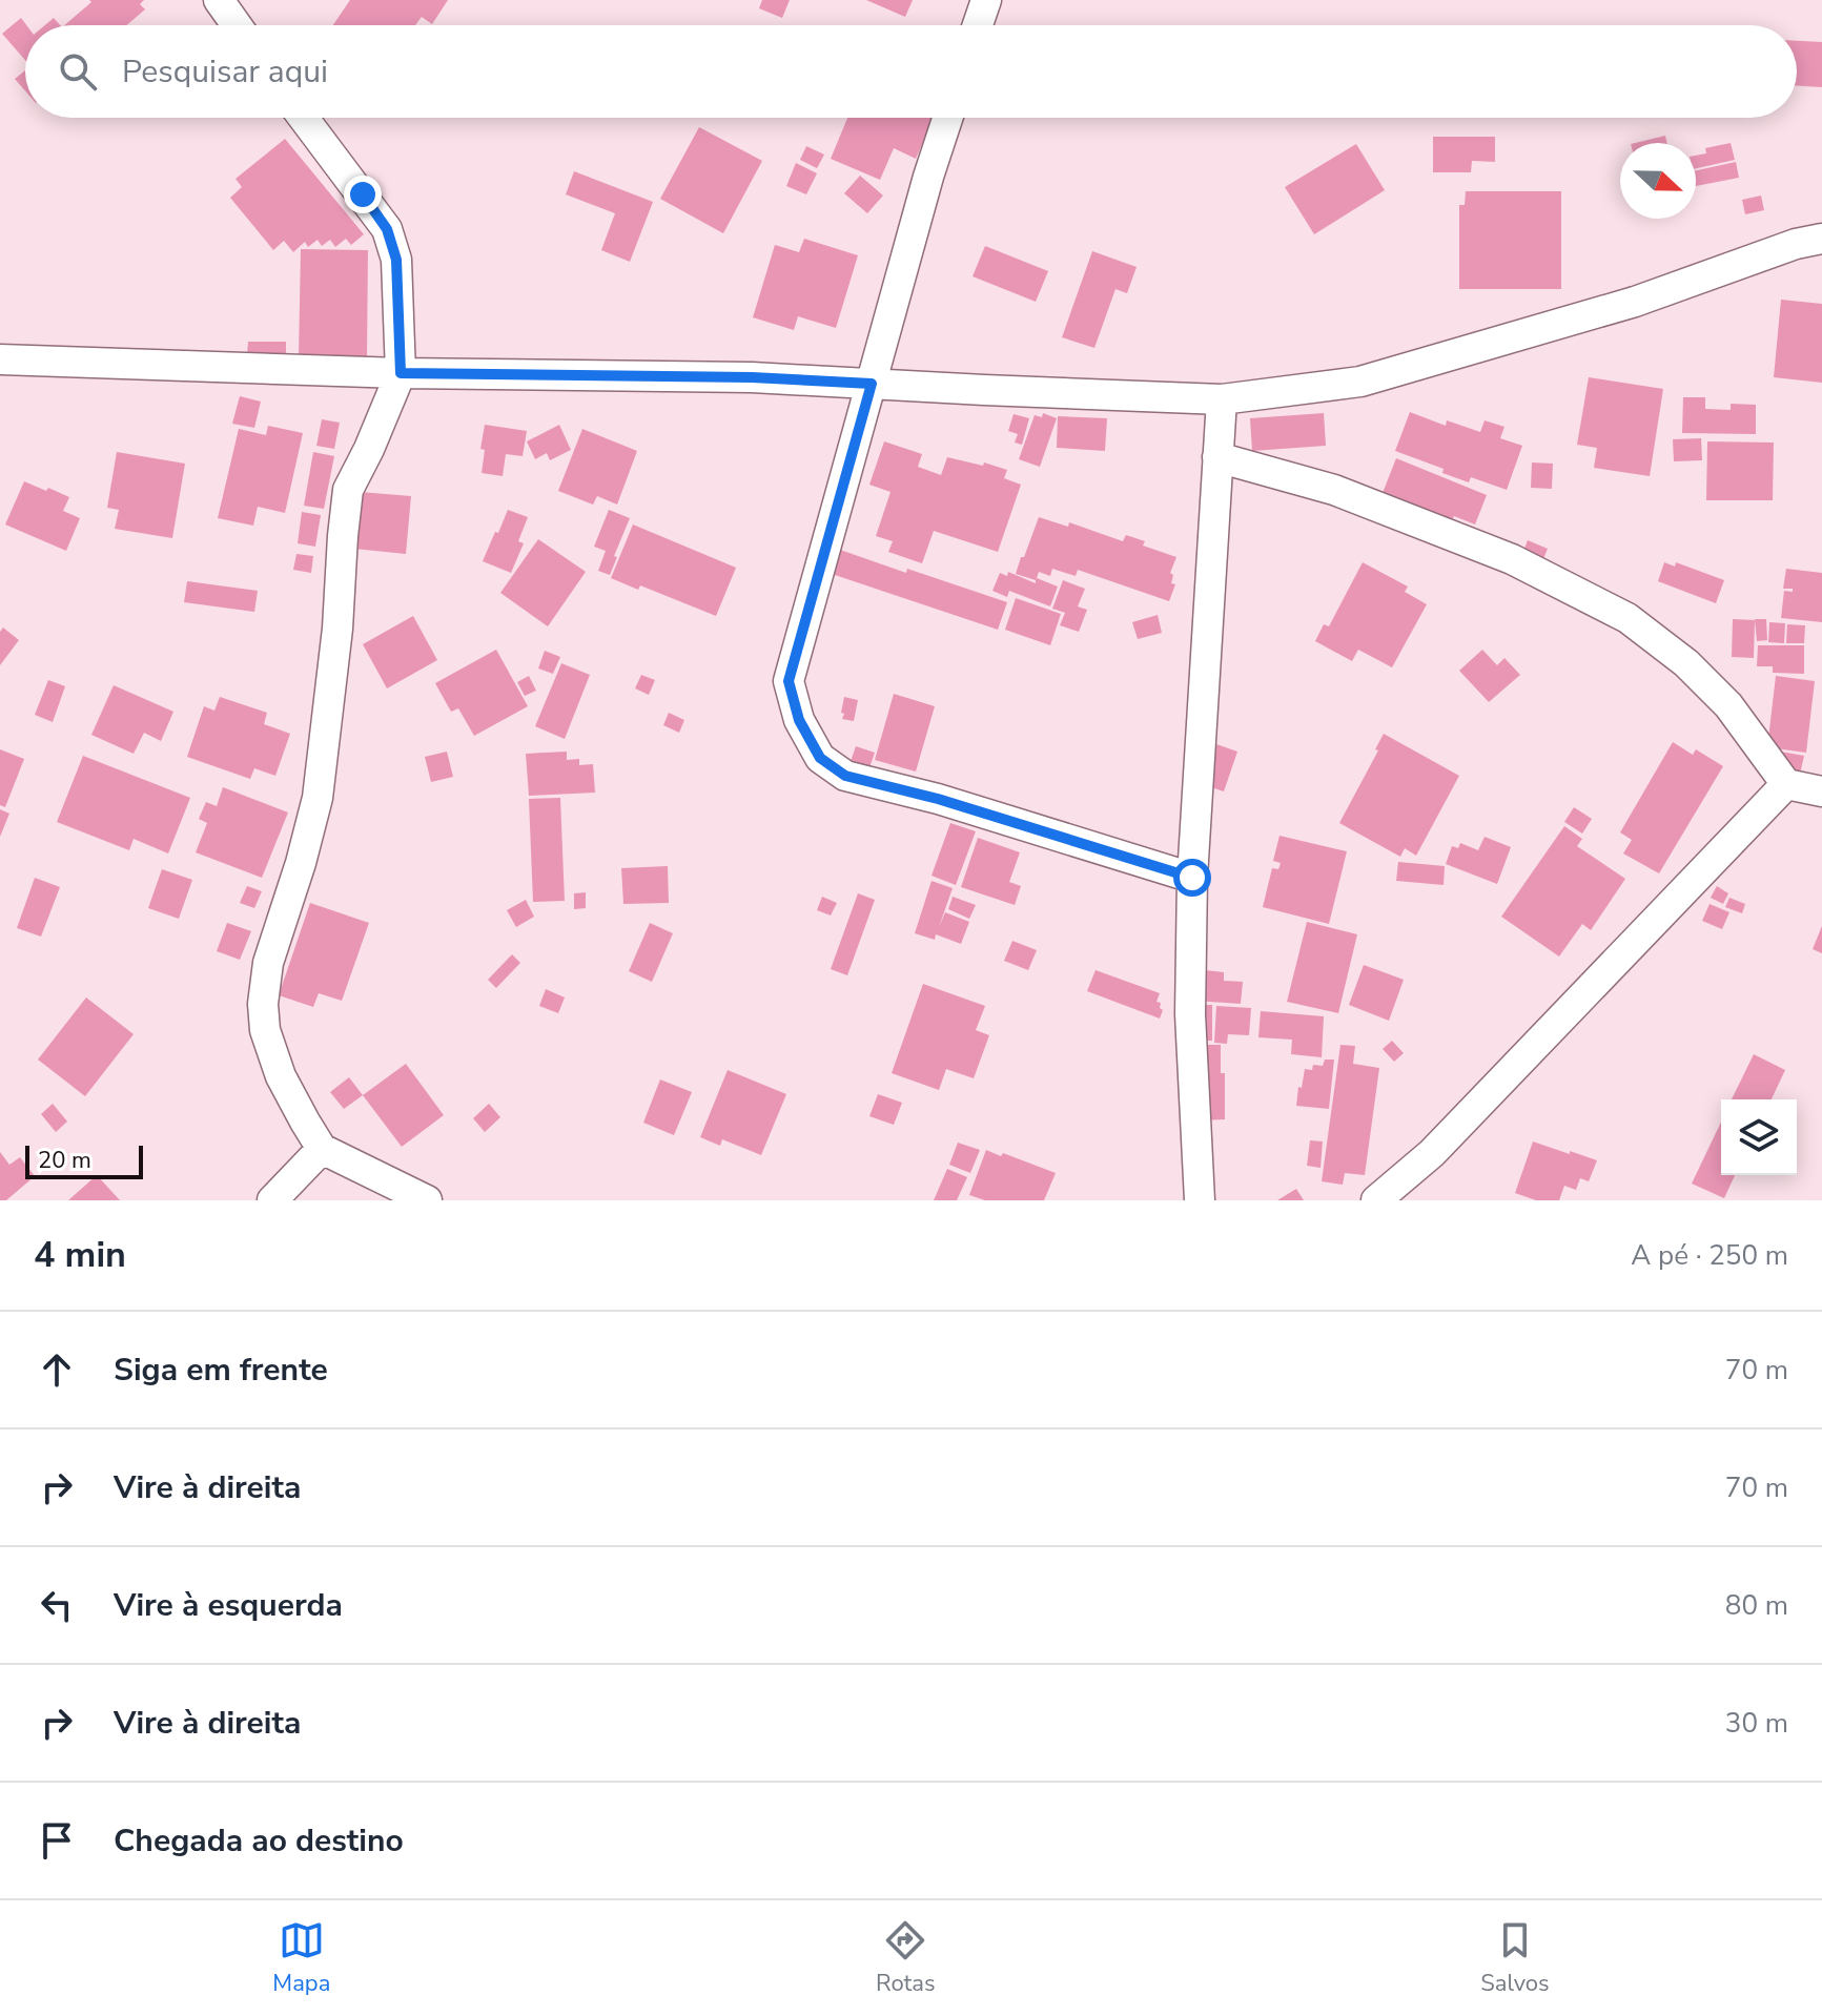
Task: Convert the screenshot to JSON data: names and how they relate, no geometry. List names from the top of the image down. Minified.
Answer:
{"scale_bar":"20 m","north":"right","page":{"search":"Pesquisar aqui","scale":"20 m","heading":["4 min","A pé · 250 m"],"list":[["Siga em frente","70 m"],["Vire à direita","70 m"],["Vire à esquerda","80 m"],["Vire à direita","30 m"],"Chegada ao destino"],"nav":["Mapa","Rotas","Salvos"]}}
